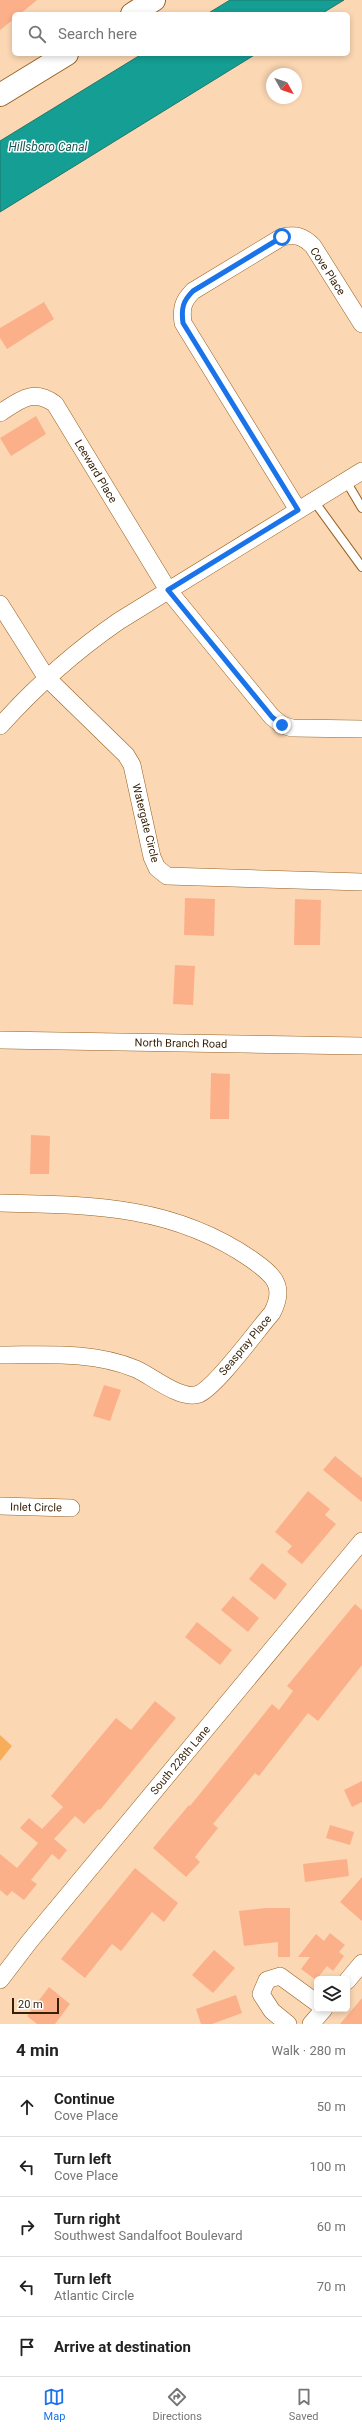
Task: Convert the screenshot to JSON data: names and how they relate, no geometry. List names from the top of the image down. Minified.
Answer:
{"streets":{"street":["Cove Place","Leeward Place","Watergate Circle","North Branch Road","Seaspray Place","Inlet Circle","South 228th Lane"]},"water":["Hillsboro Canal"],"scale_bar":"20 m","north":"bottom right","page":{"search":"Search here","scale":"20 m","heading":["4 min","Walk · 280 m"],"list":[["Continue","Cove Place","50 m"],["Turn left","Cove Place","100 m"],["Turn right","Southwest Sandalfoot Boulevard","60 m"],["Turn left","Atlantic Circle","70 m"],"Arrive at destination"],"nav":["Map","Directions","Saved"]}}
